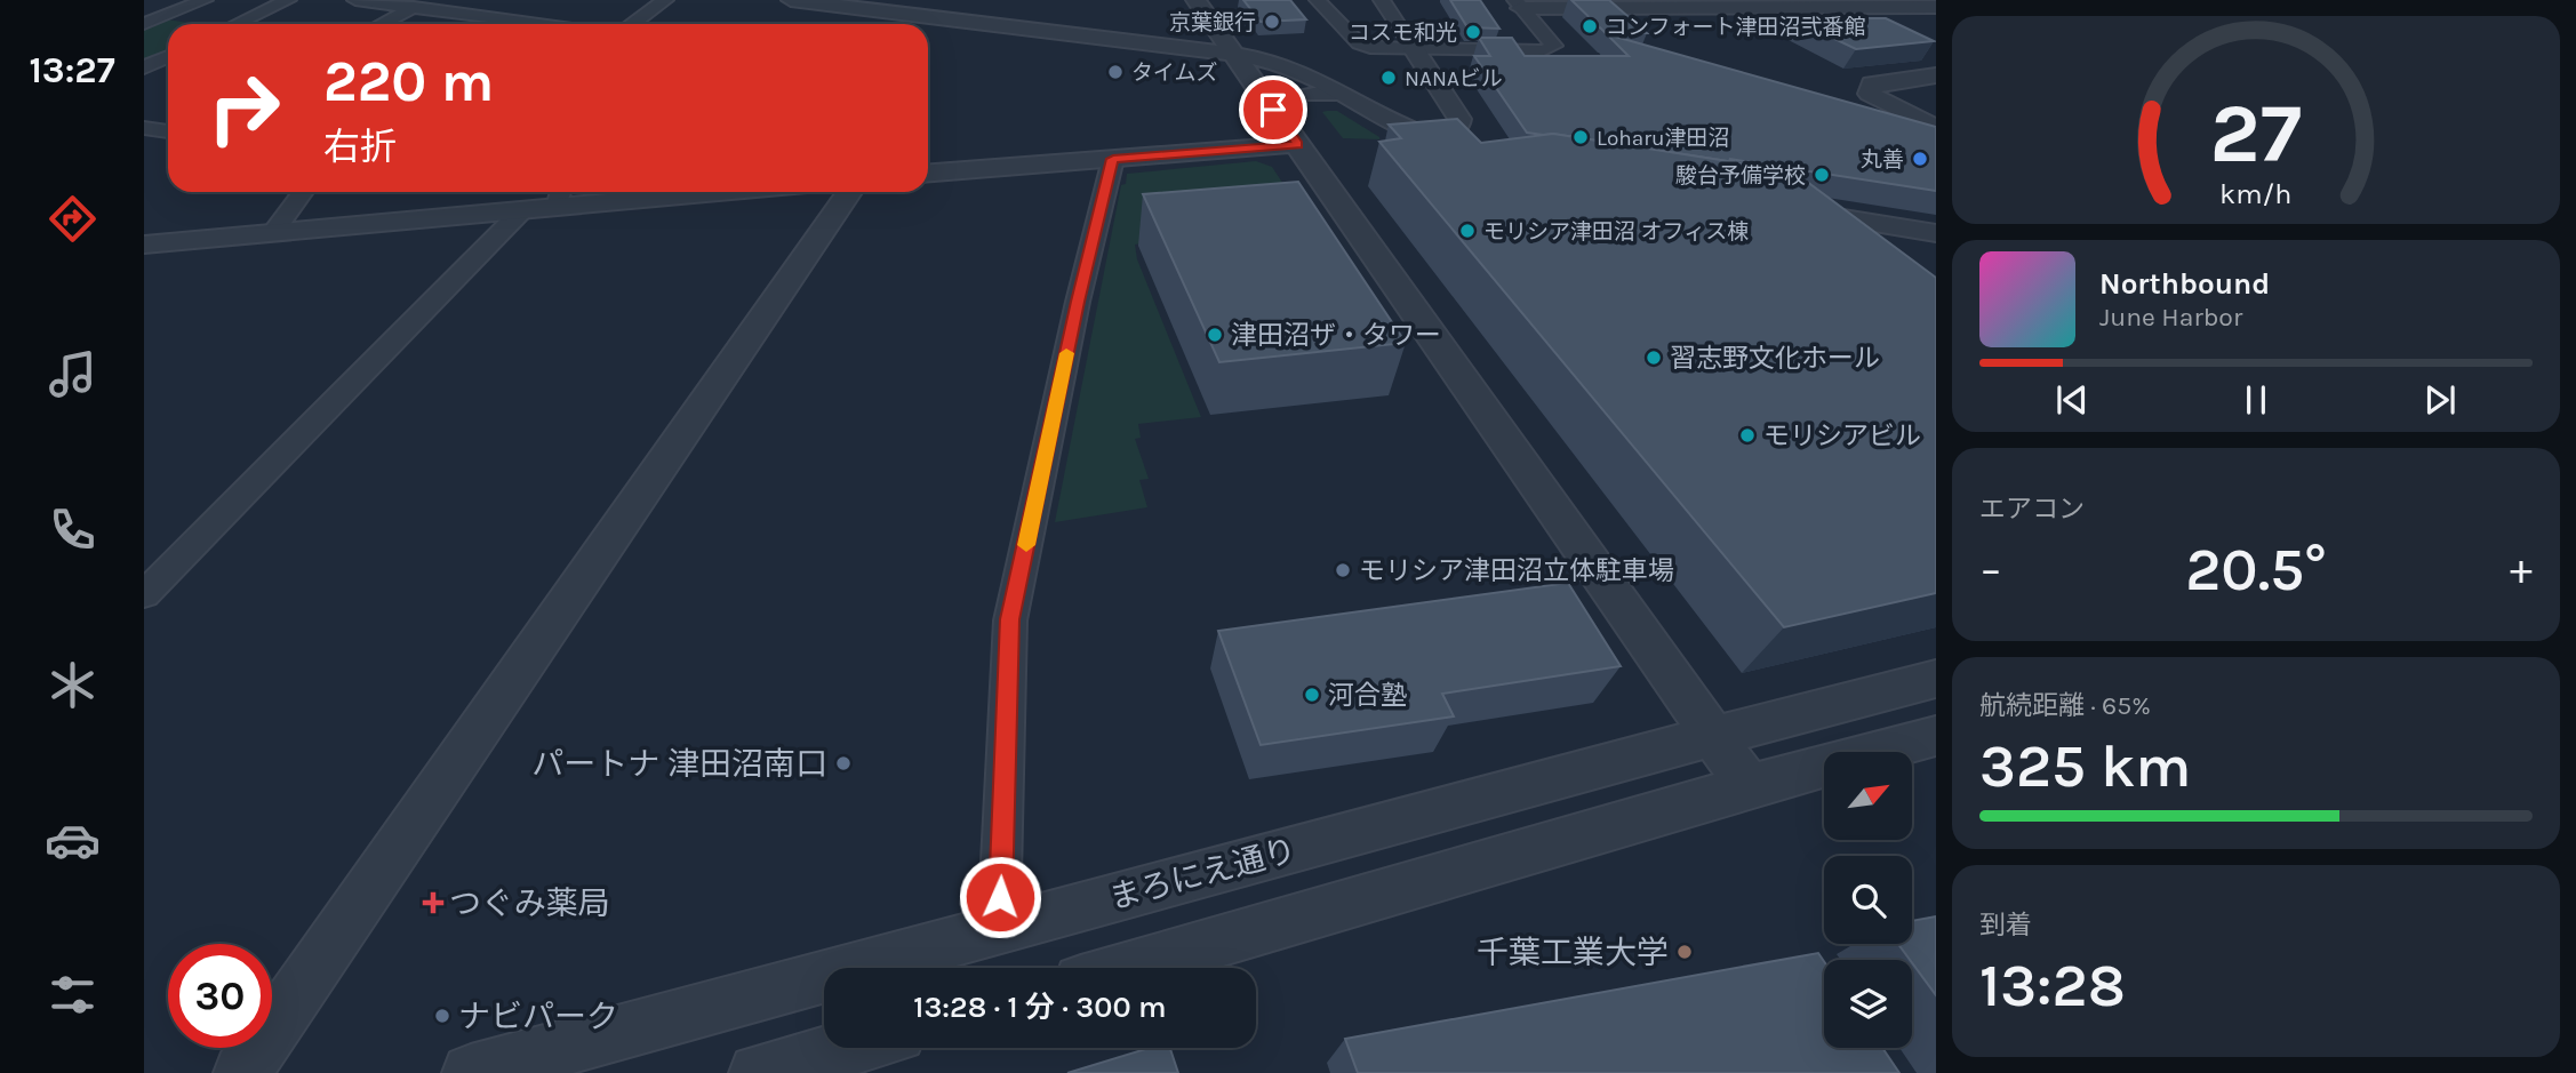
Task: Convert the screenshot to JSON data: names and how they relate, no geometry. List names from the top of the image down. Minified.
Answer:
{"streets":{"street":["まろにえ通り"]},"places":{"other":["京葉銀行","コンフォート津田沼弐番館","コスモ和光","タイムズ","NANAビル","Loharu津田沼","丸善","駿台予備学校","モリシア津田沼 オフィス棟","津田沼ザ・タワー","習志野文化ホール","モリシアビル","モリシア津田沼立体駐車場","河合塾","パートナ 津田沼南口","千葉工業大学","ナビパーク"],"health":["つぐみ薬局"]},"north":"top right","page":{"tabs":"13:27","turn":["220 m","右折"],"song":["Northbound","June Harbor"],"tile":["エアコン",["航続距離 · 65%","325 km"],["到着","13:28"]],"heat":["−","20.5°","+"],"limit":"30","trip":"13:28 · 1 分 · 300 m","gauge":["27","km/h"]}}
